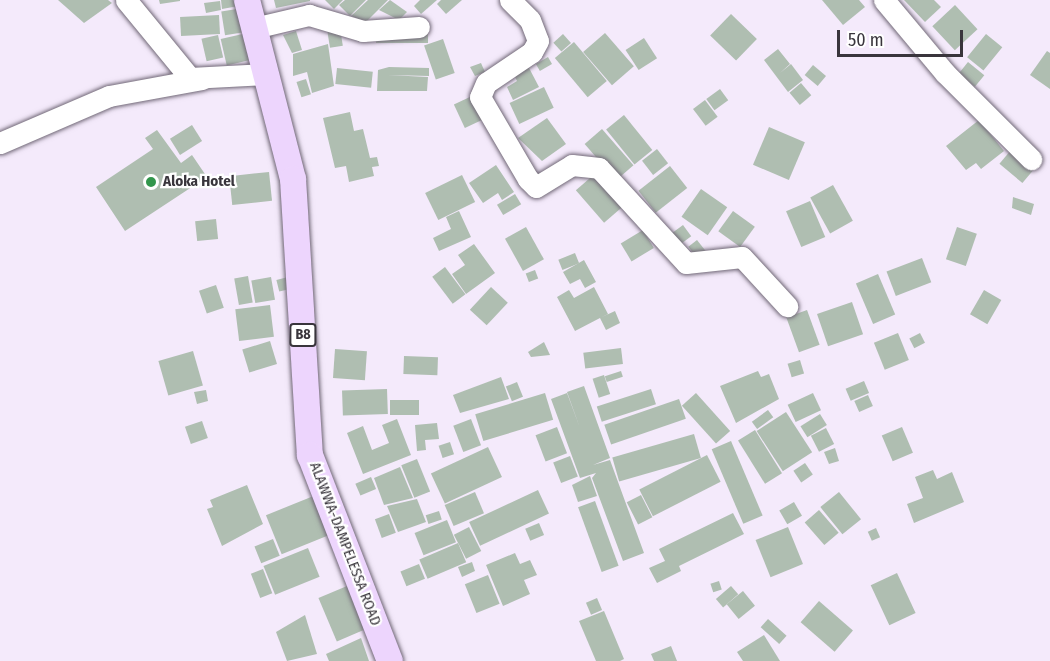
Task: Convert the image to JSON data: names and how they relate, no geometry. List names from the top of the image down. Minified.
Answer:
{"streets":{"main road":["B8","ALAWWA-DAMPELESSA ROAD"]},"places":["Aloka Hotel"],"scale_bar":"50 m"}
